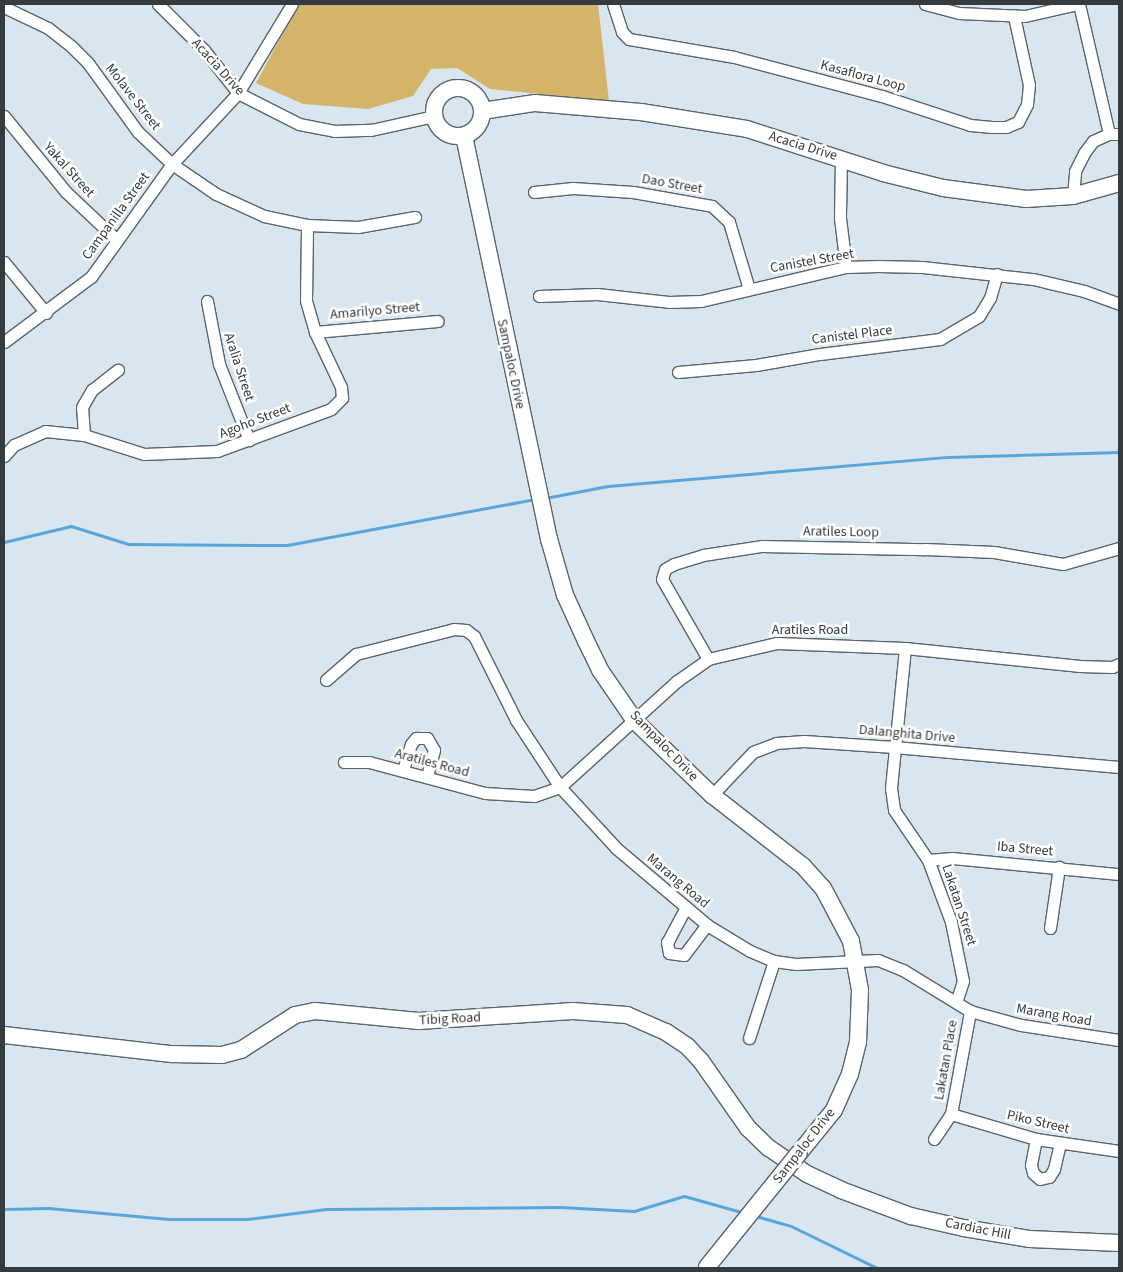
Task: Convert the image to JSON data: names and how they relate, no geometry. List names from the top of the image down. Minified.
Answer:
{"streets":{"street":["Acacia Drive","Kasaflora Loop","Molave Street","Yakal Street","Dao Street","Campanilla Street","Canistel Street","Amarilyo Street","Canistel Place","Sampaloc Drive","Aralia Street","Agoho Street","Aratiles Loop","Aratiles Road","Dalanghita Drive","Iba Street","Marang Road","Lakatan Street","Tibig Road","Lakatan Place","Piko Street","Cardiac Hill"]},"crossings":[["Acacia Drive","Campanilla Street"],["Acacia Drive","Sampaloc Drive"],["Molave Street","Campanilla Street"],["Molave Street","Agoho Street"],["Yakal Street","Campanilla Street"],["Dao Street","Canistel Street"],["Canistel Street","Canistel Place"],["Amarilyo Street","Agoho Street"],["Sampaloc Drive","Aratiles Road"],["Sampaloc Drive","Dalanghita Drive"],["Sampaloc Drive","Marang Road"],["Aralia Street","Agoho Street"],["Aratiles Loop","Aratiles Road"],["Aratiles Road","Marang Road"],["Aratiles Road","Lakatan Street"],["Dalanghita Drive","Lakatan Street"],["Iba Street","Lakatan Street"],["Marang Road","Lakatan Street"],["Marang Road","Lakatan Place"],["Tibig Road","Cardiac Hill"],["Lakatan Place","Piko Street"]]}
